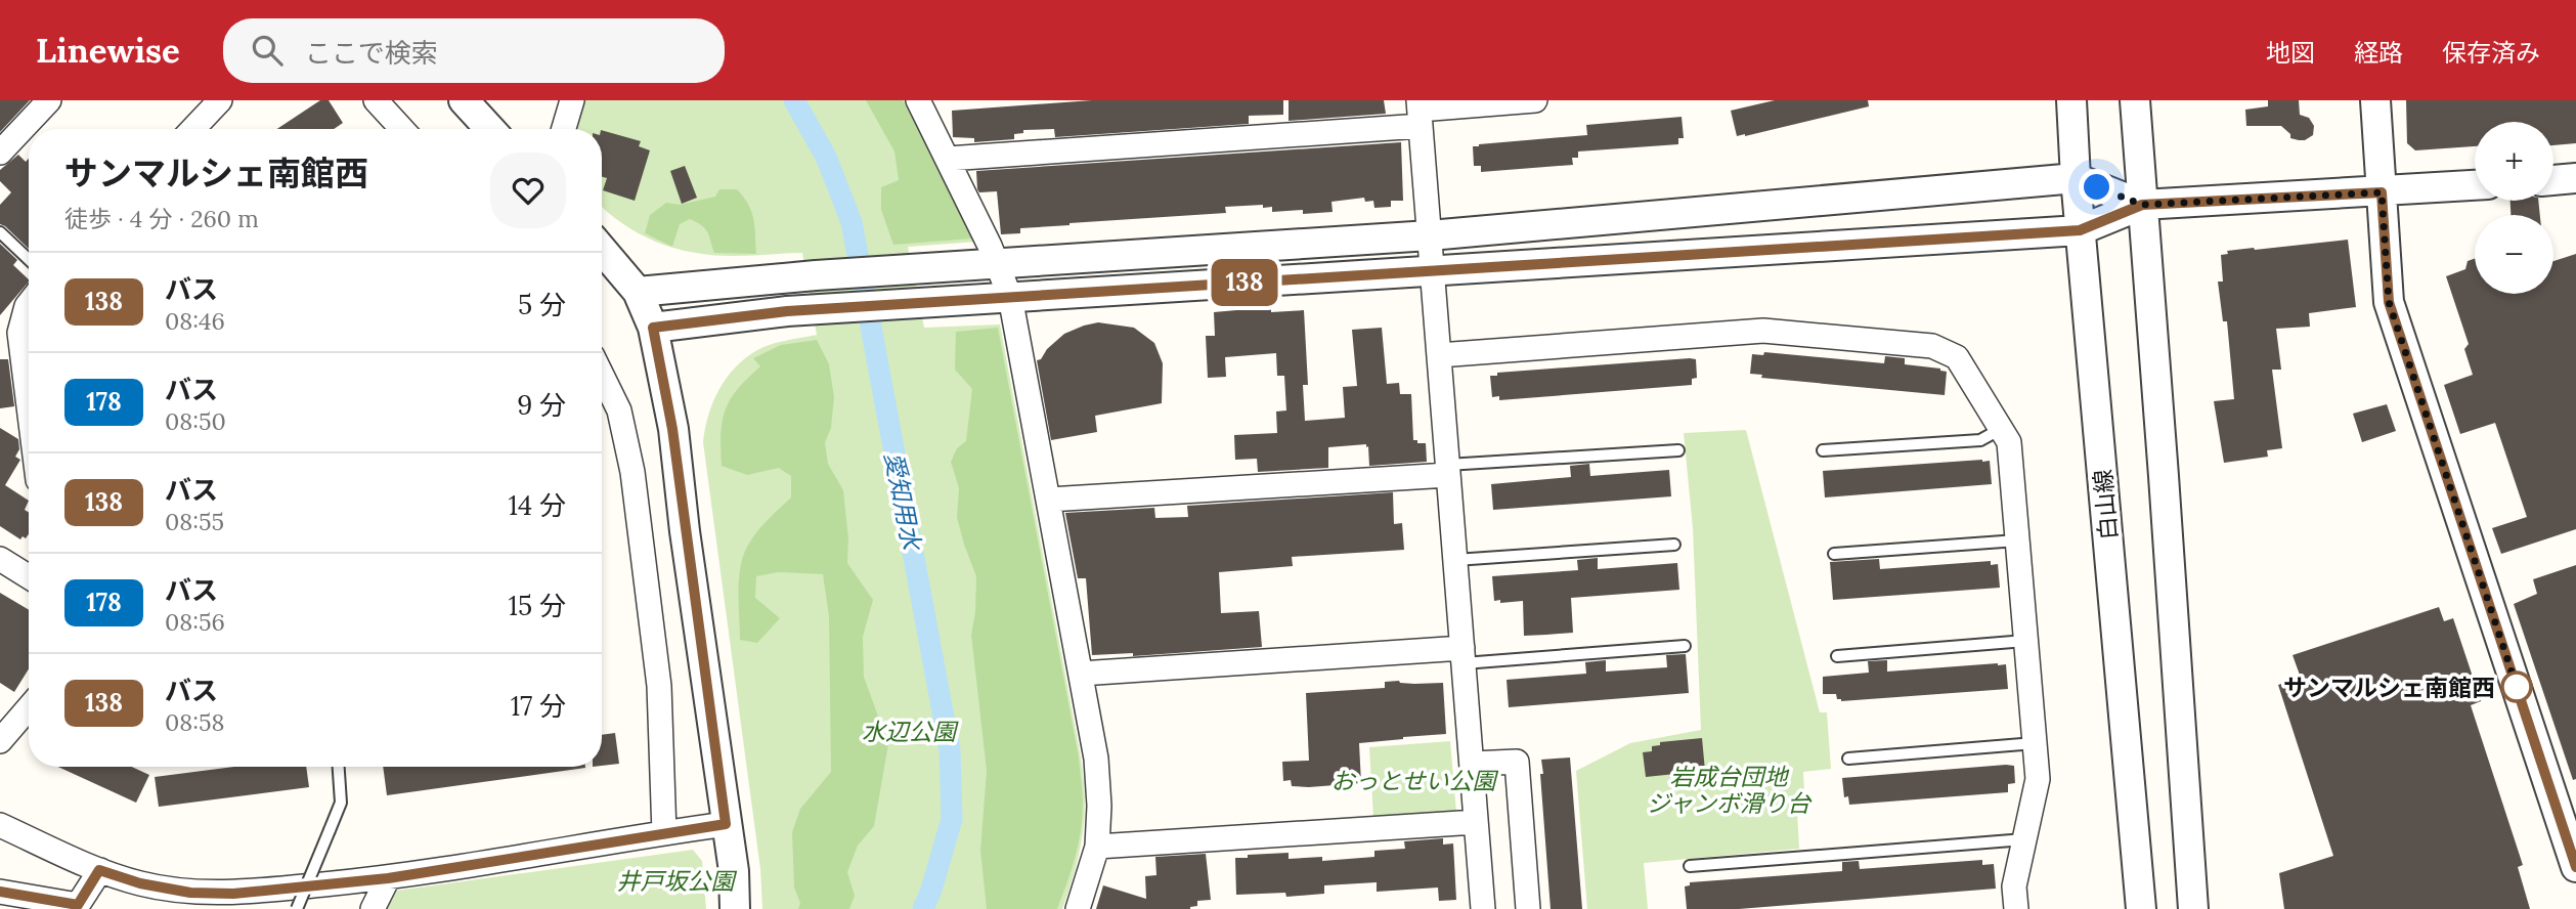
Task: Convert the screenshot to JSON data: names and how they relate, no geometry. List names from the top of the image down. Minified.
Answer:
{"streets":{"street":["白山線"]},"water":["愛知用水"],"parks":["水辺公園","岩成台団地 ジャンボ滑り台","おっとせい公園","井戸坂公園"],"places":["サンマルシェ南館西"],"lines":["bus line 138"],"page":{"header":"Linewise","search":"ここで検索","nav":["地図","経路","保存済み"],"on_map":"138","map_buttons":["+","−"],"heading":["サンマルシェ南館西","徒歩 · 4 分 · 260 m"],"list":[{"mark":"138","name":"バス","note":"08:46","value":"5 分"},{"mark":"178","name":"バス","note":"08:50","value":"9 分"},{"mark":"138","name":"バス","note":"08:55","value":"14 分"},{"mark":"178","name":"バス","note":"08:56","value":"15 分"},{"mark":"138","name":"バス","note":"08:58","value":"17 分"}]}}
